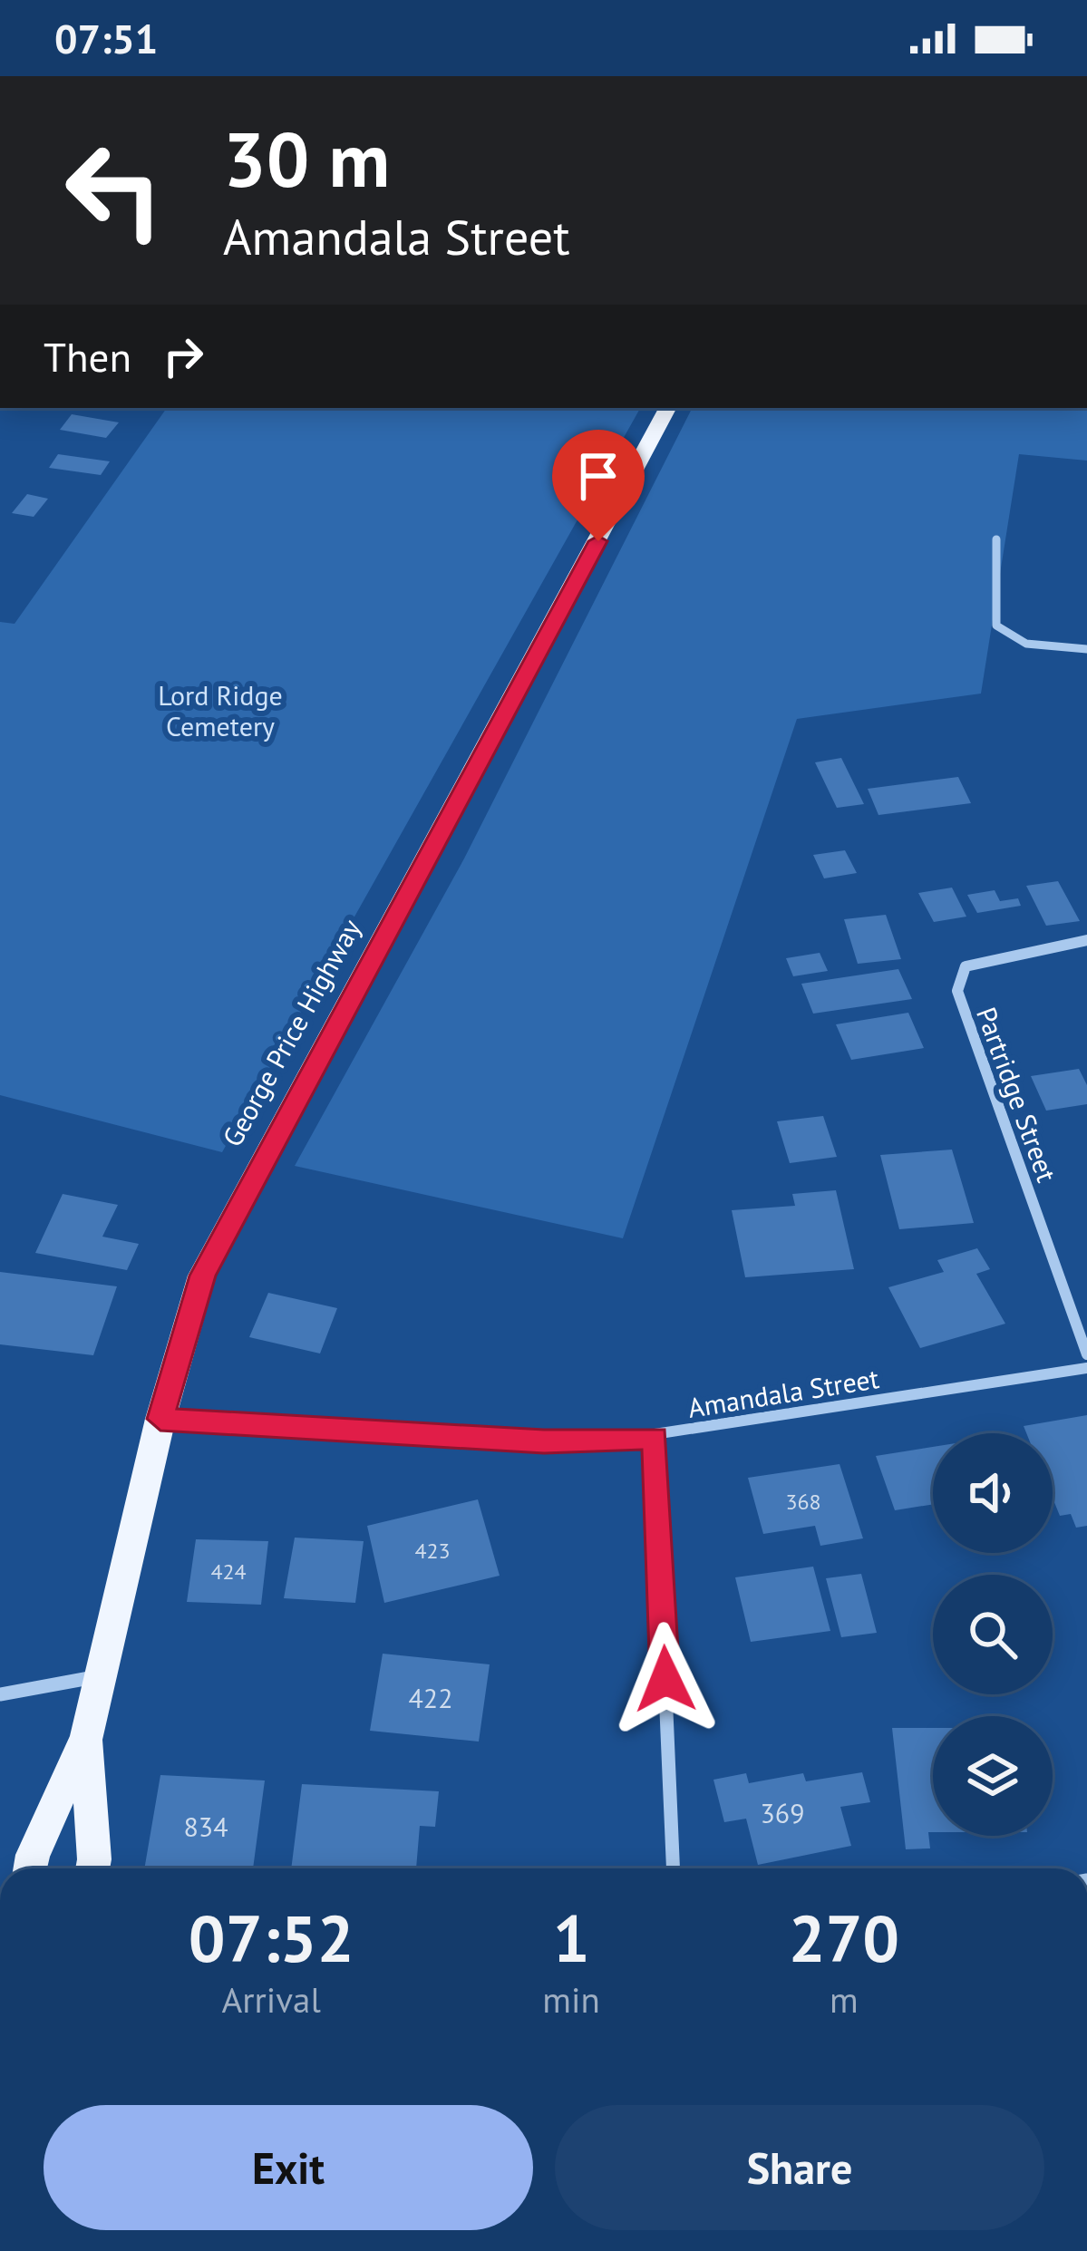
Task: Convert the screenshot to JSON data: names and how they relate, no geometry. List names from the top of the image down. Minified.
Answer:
{"streets":{"main road":["George Price Highway"],"street":["Partridge Street","Amandala Street"]},"crossings":[["George Price Highway","Amandala Street"]],"parks":["Lord Ridge Cemetery"],"house_numbers":["368","423","424","422","369","834"],"page":{"status":"07:51","turn":["30 m","Amandala Street"],"then":"Then","eta":["07:52","Arrival","1","min","270","m"],"buttons":["Exit","Share"]}}
